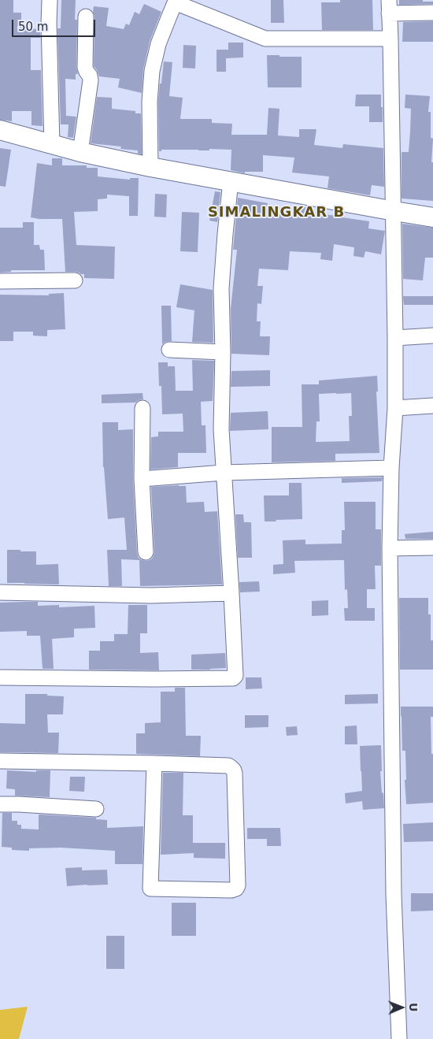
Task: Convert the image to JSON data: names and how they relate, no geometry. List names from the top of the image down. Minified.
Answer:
{"districts":["SIMALINGKAR B"],"scale_bar":"50 m","north":"right"}
